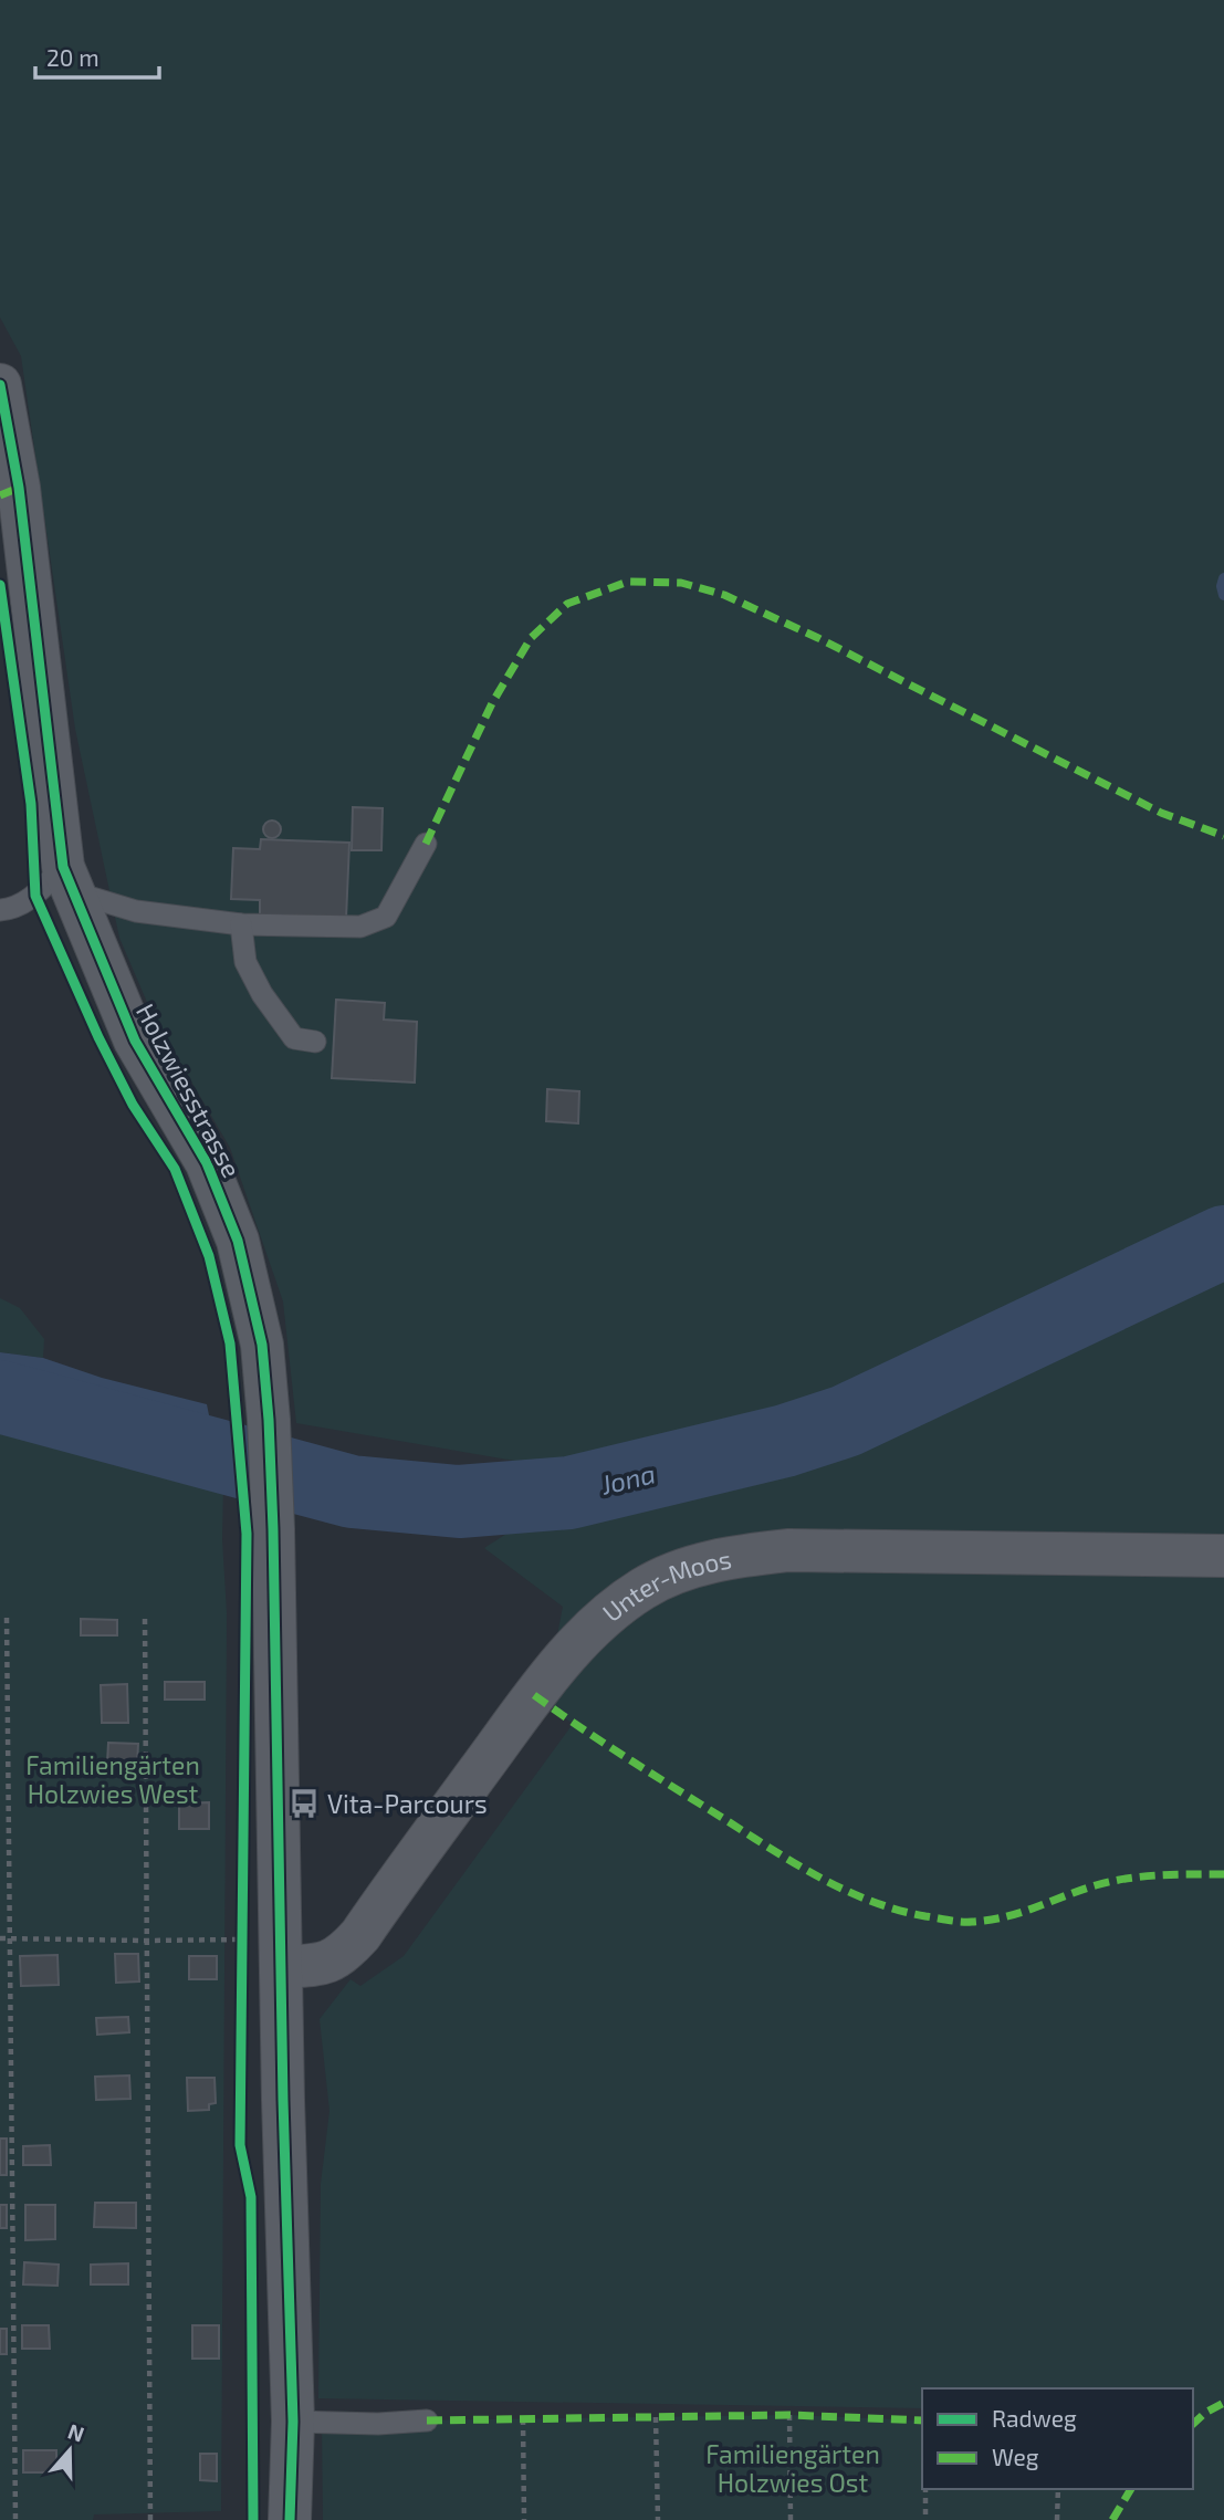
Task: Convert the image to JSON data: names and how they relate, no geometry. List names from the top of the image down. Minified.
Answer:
{"streets":{"street":["Holzwiesstrasse","Unter-Moos"]},"crossings":[["Holzwiesstrasse","Unter-Moos"]],"water":["Jona"],"parks":["Familiengärten Holzwies West","Familiengärten Holzwies Ost"],"places":{"bus stop":["Vita-Parcours"]},"legend":["Radweg","Weg"],"scale_bar":"20 m","north":"top"}
